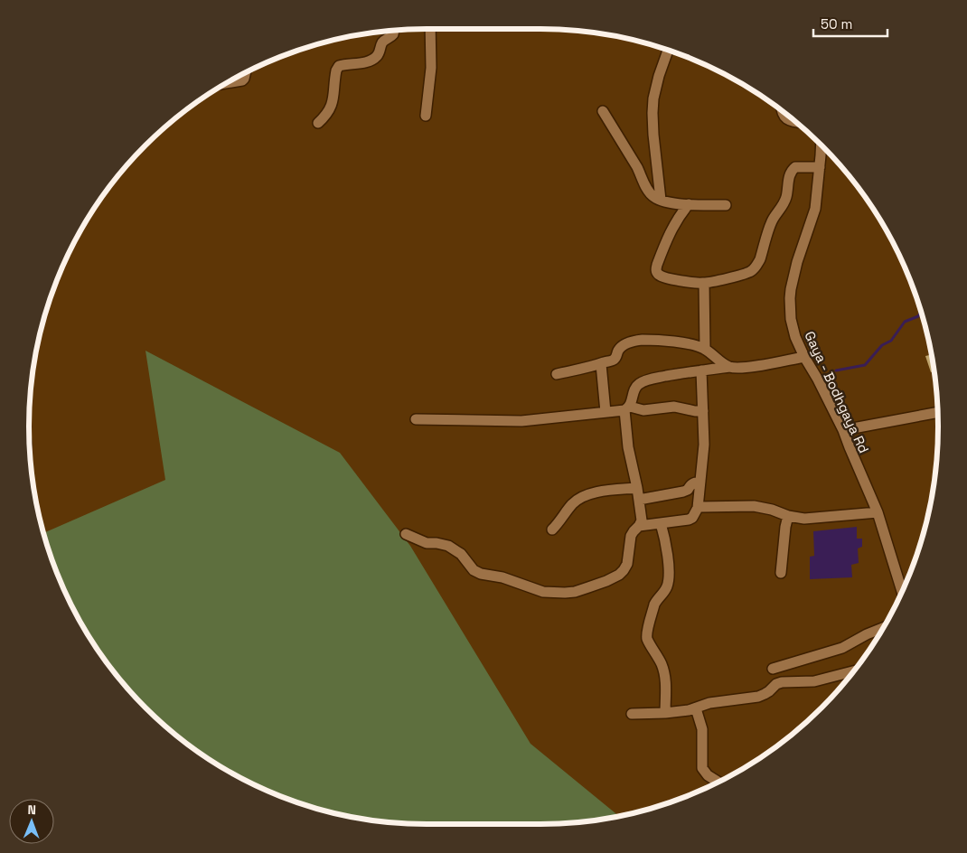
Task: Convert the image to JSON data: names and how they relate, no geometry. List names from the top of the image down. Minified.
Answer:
{"streets":{"street":["Gaya - Bodhgaya Rd"]},"scale_bar":"50 m","north":"top"}
